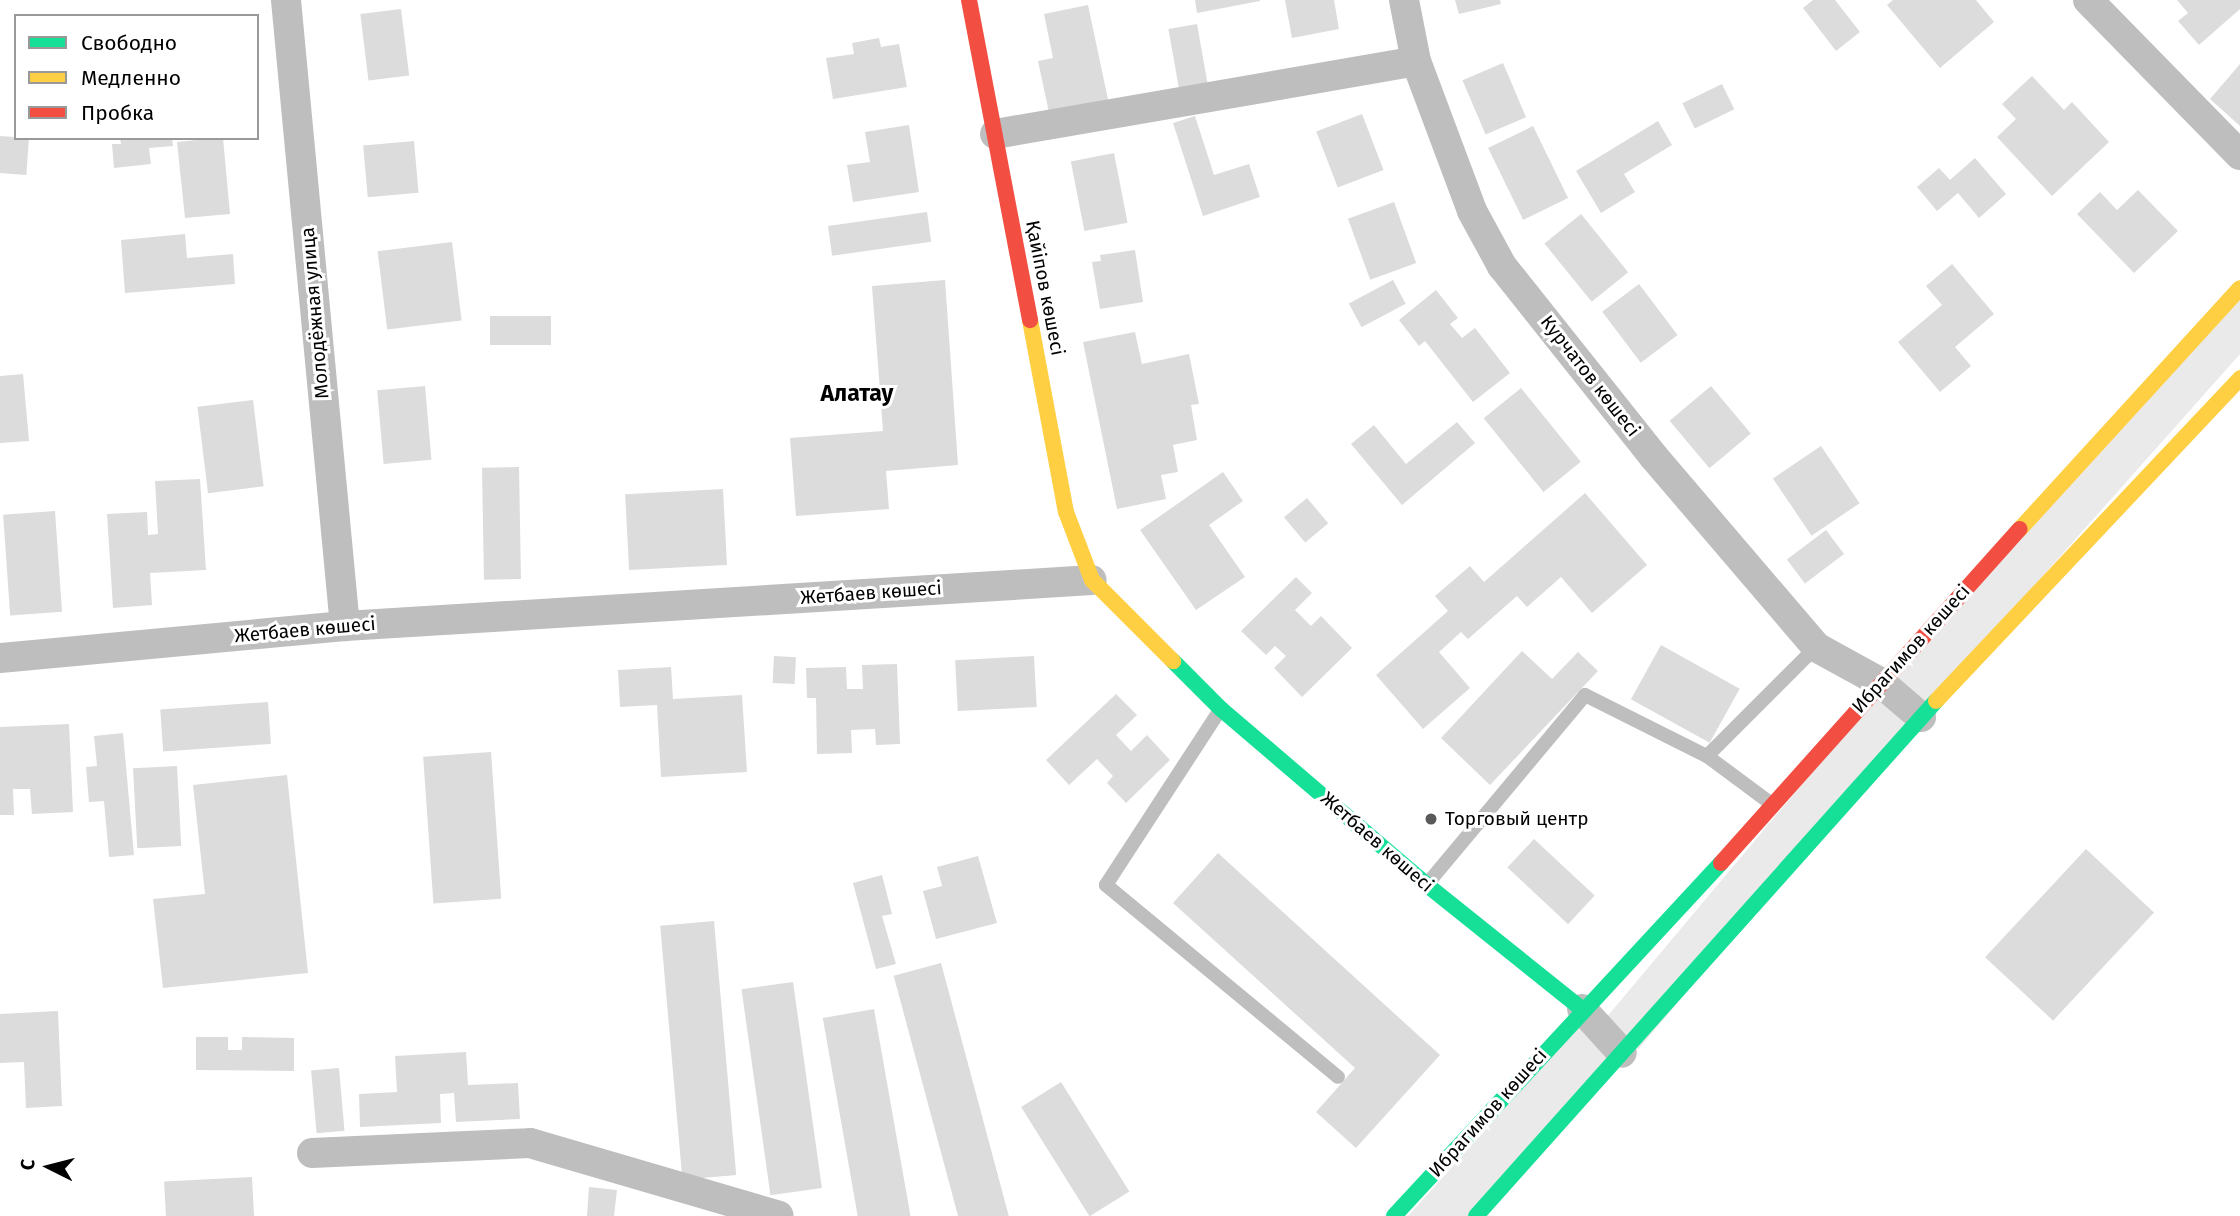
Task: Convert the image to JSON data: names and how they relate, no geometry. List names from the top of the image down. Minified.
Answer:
{"streets":{"street":["Қайіпов көшесі","Молодёжная улица","Курчатов көшесі","Жетбаев көшесі","Ибрагимов көшесі"]},"crossings":[["Қайіпов көшесі","Жетбаев көшесі"],["Молодёжная улица","Жетбаев көшесі"],["Курчатов көшесі","Ибрагимов көшесі"],["Жетбаев көшесі","Ибрагимов көшесі"]],"districts":["Алатау"],"places":["Торговый центр"],"legend":["Свободно","Медленно","Пробка"],"north":"left"}
